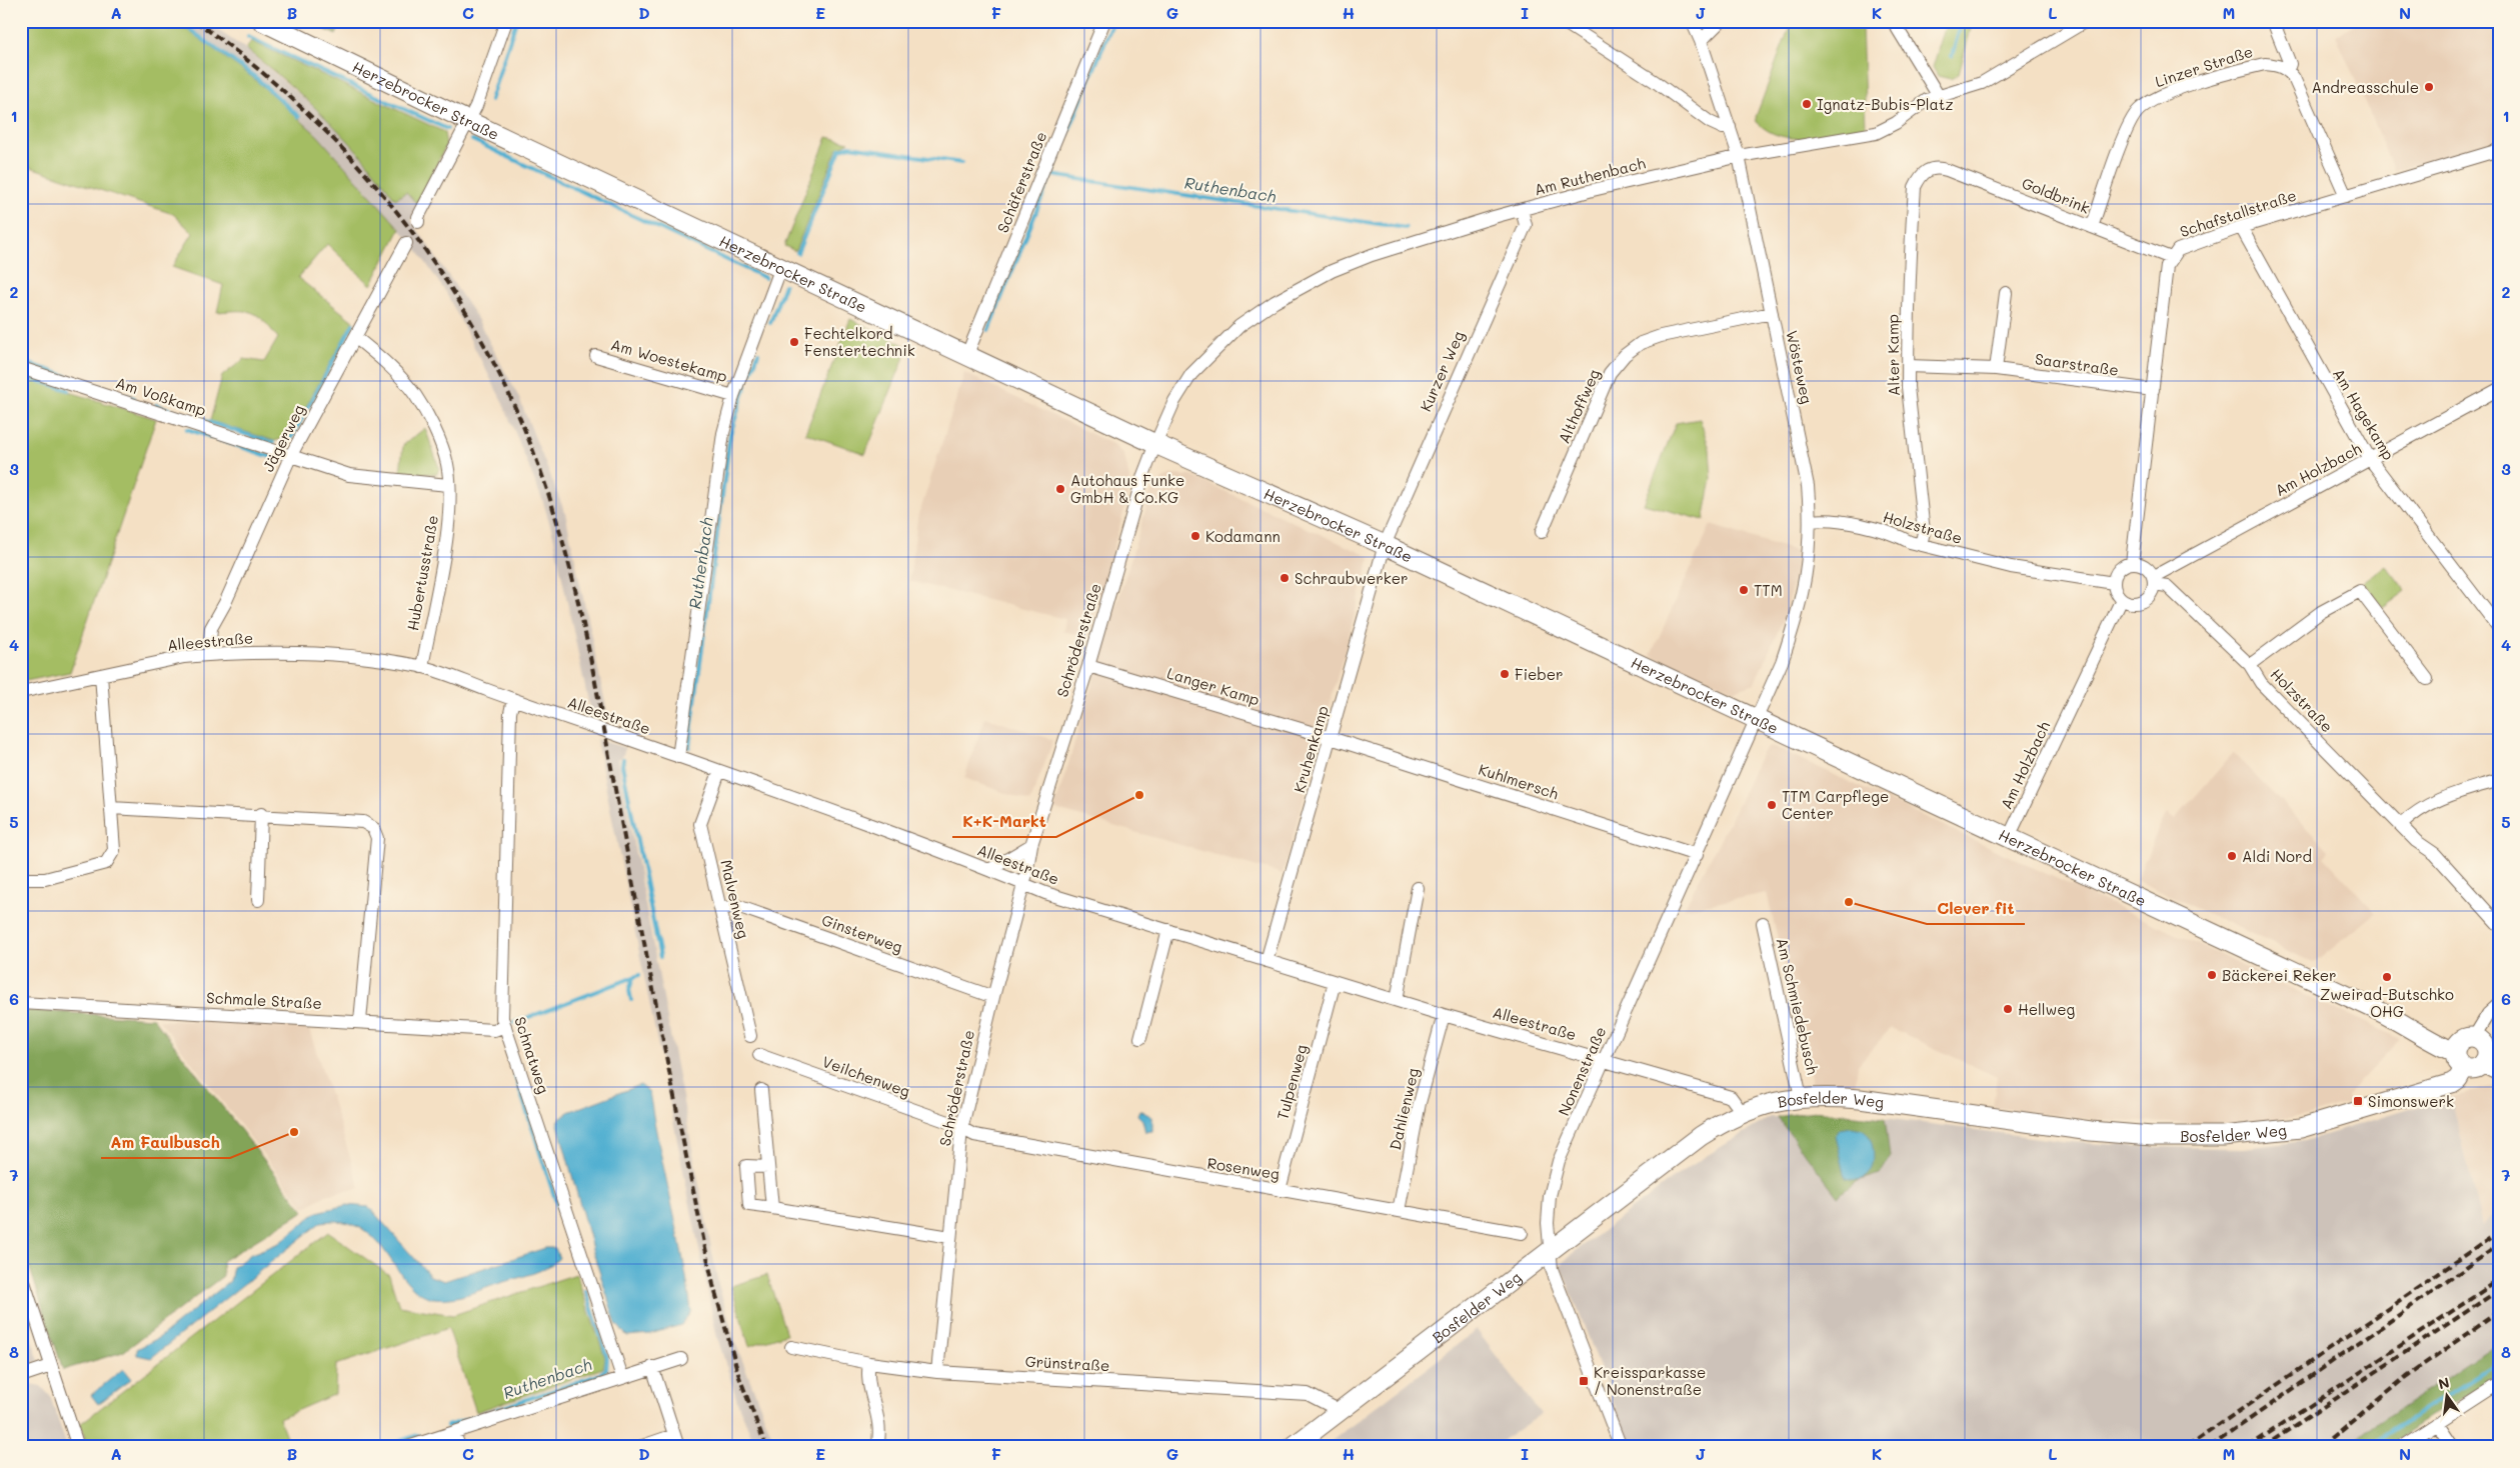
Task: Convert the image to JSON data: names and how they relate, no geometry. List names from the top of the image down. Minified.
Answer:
{"streets":{"main road":["Herzebrocker Straße","Bosfelder Weg"],"street":["Linzer Straße","Am Ruthenbach","Schäferstraße","Goldbrink","Schafstallstraße","Alter Kamp","Am Woestekamp","Saarstraße","Wösteweg","Kurzer Weg","Am Voßkamp","Althoffweg","Am Hagekamp","Jägerweg","Am Holzbach","Holzstraße","Hubertusstraße","Schröderstraße","Alleestraße","Langer Kamp","Kruhenkamp","Kuhlmersch","Malvenweg","Ginsterweg","Schmale Straße","Am Schmiedebusch","Schnatweg","Nonenstraße","Veilchenweg","Tulpenweg","Dahlienweg","Rosenweg","Grünstraße"]},"crossings":[["Linzer Straße","Goldbrink"],["Herzebrocker Straße","Am Ruthenbach"],["Herzebrocker Straße","Schäferstraße"],["Herzebrocker Straße","Am Woestekamp"],["Herzebrocker Straße","Wösteweg"],["Herzebrocker Straße","Kurzer Weg"],["Herzebrocker Straße","Am Holzbach"],["Herzebrocker Straße","Schröderstraße"],["Herzebrocker Straße","Kruhenkamp"],["Herzebrocker Straße","Nonenstraße"],["Herzebrocker Straße","Bosfelder Weg"],["Am Ruthenbach","Wösteweg"],["Am Ruthenbach","Kurzer Weg"],["Am Ruthenbach","Schröderstraße"],["Goldbrink","Schafstallstraße"],["Goldbrink","Alter Kamp"],["Schafstallstraße","Saarstraße"],["Schafstallstraße","Am Hagekamp"],["Schafstallstraße","Am Holzbach"],["Schafstallstraße","Holzstraße"],["Alter Kamp","Saarstraße"],["Alter Kamp","Holzstraße"],["Am Woestekamp","Alleestraße"],["Wösteweg","Althoffweg"],["Wösteweg","Holzstraße"],["Wösteweg","Nonenstraße"],["Kurzer Weg","Kruhenkamp"],["Am Voßkamp","Jägerweg"],["Am Hagekamp","Am Holzbach"],["Jägerweg","Hubertusstraße"],["Jägerweg","Alleestraße"],["Am Holzbach","Holzstraße"],["Hubertusstraße","Alleestraße"],["Schröderstraße","Alleestraße"],["Schröderstraße","Langer Kamp"],["Schröderstraße","Ginsterweg"],["Schröderstraße","Veilchenweg"],["Schröderstraße","Rosenweg"],["Schröderstraße","Grünstraße"],["Alleestraße","Kruhenkamp"],["Alleestraße","Malvenweg"],["Alleestraße","Schnatweg"],["Alleestraße","Nonenstraße"],["Alleestraße","Tulpenweg"],["Alleestraße","Bosfelder Weg"],["Alleestraße","Dahlienweg"],["Langer Kamp","Kruhenkamp"],["Langer Kamp","Kuhlmersch"],["Kruhenkamp","Kuhlmersch"],["Kuhlmersch","Nonenstraße"],["Malvenweg","Ginsterweg"],["Schmale Straße","Schnatweg"],["Am Schmiedebusch","Bosfelder Weg"],["Nonenstraße","Bosfelder Weg"],["Veilchenweg","Rosenweg"],["Tulpenweg","Rosenweg"],["Bosfelder Weg","Grünstraße"],["Dahlienweg","Rosenweg"]],"water":["Ruthenbach"],"places":{"other":["Andreasschule","Ignatz-Bubis-Platz","Fechtelkord Fenstertechnik","Autohaus Funke GmbH & Co.KG","Kodamann","Schraubwerker","TTM","Fieber","K+K-Markt","TTM Carpflege Center","Aldi Nord","Clever fit","Bäckerei Reker","Zweirad-Butschko OHG","Hellweg","Am Faulbusch"],"transit":["Simonswerk","Kreissparkasse / Nonenstraße"]},"north":"top","grid":{"columns":["A","B","C","D","E","F","G","H","I","J","K","L","M","N"],"rows":["1","2","3","4","5","6","7","8"]}}
